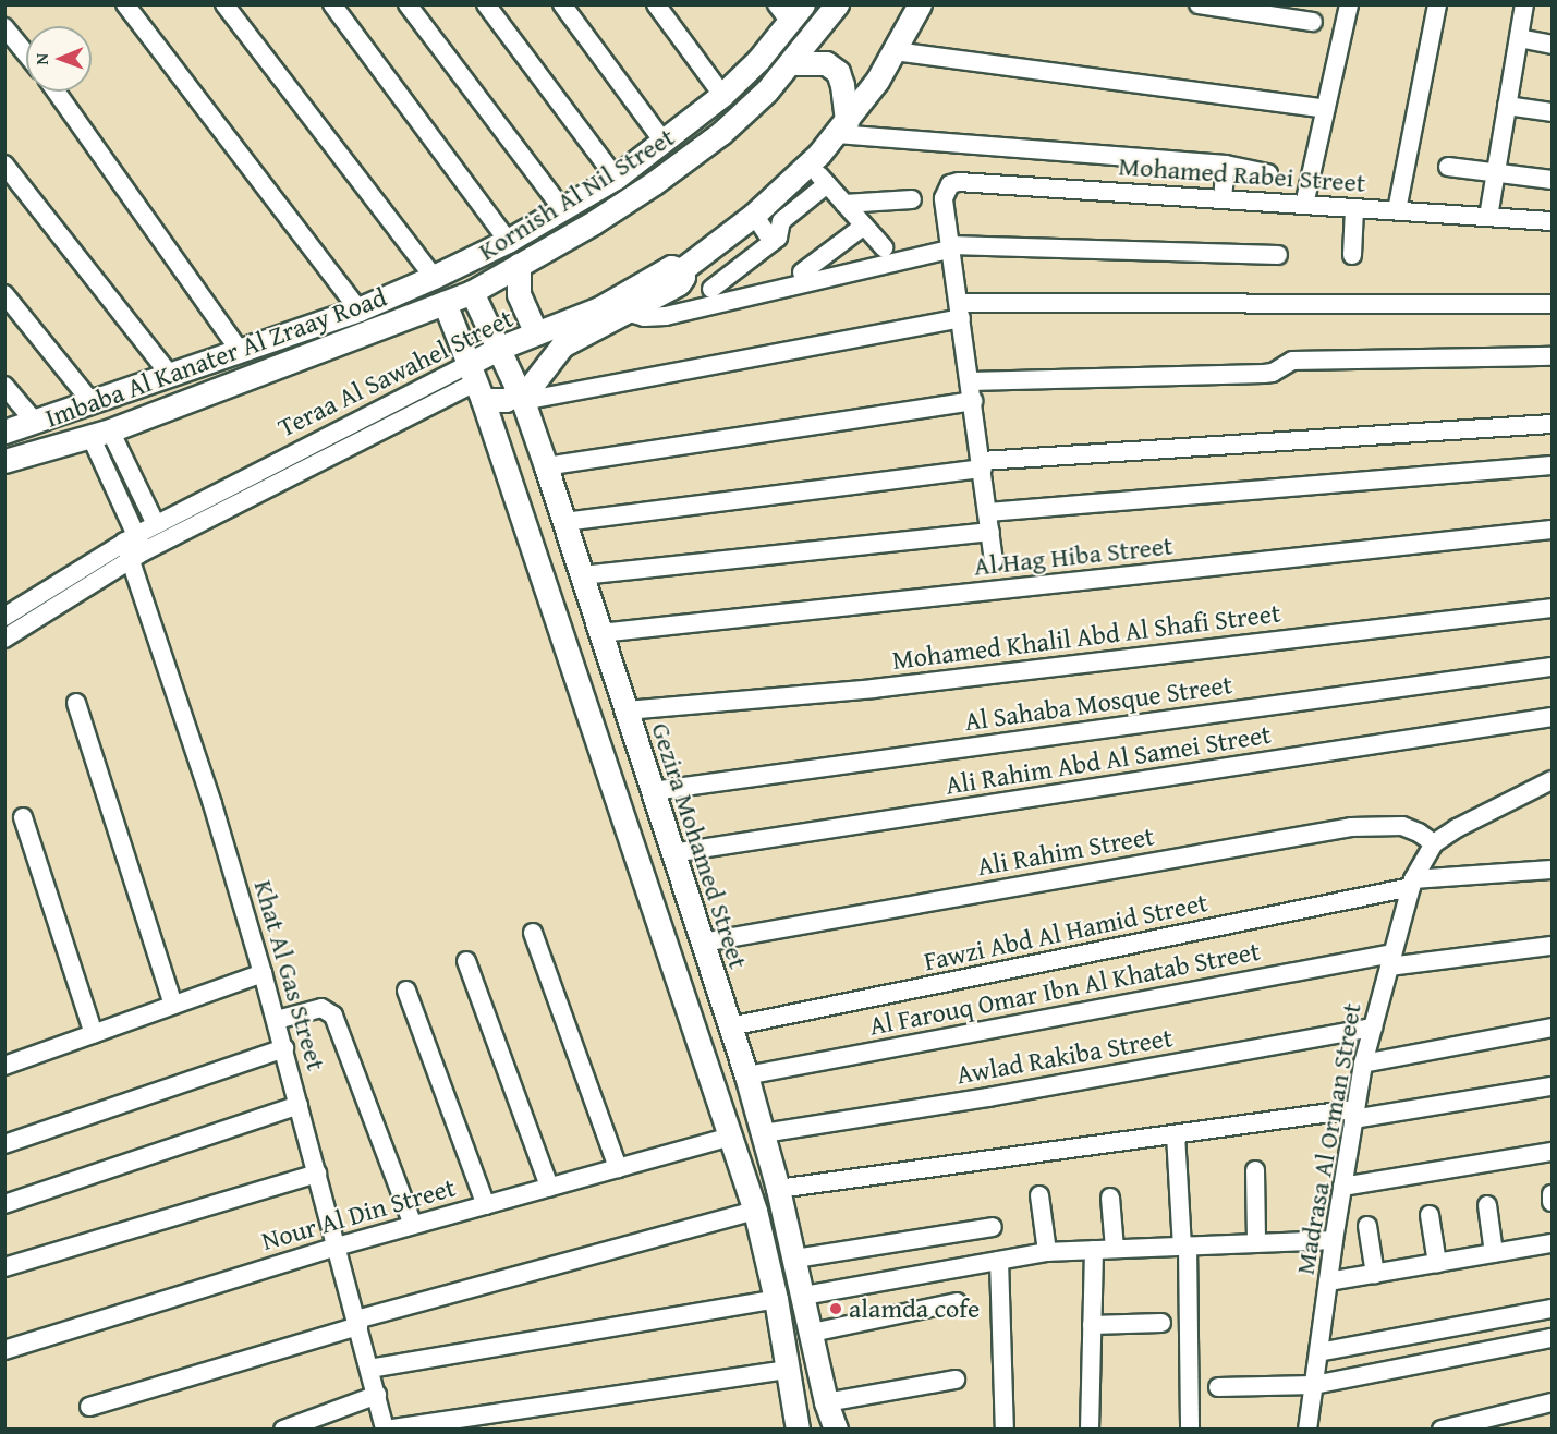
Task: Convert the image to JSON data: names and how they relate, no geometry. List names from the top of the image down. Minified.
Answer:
{"streets":{"main road":["Kornish Al Nil Street","Imbaba Al Kanater Al Zraay Road","Teraa Al Sawahel Street","Gezira Mohamed Street"],"street":["Mohamed Rabei Street","Al Hag Hiba Street","Mohamed Khalil Abd Al Shafi Street","Al Sahaba Mosque Street","Ali Rahim Abd Al Samei Street","Ali Rahim Street","Fawzi Abd Al Hamid Street","Khat Al Gas Street","Al Farouq Omar Ibn Al Khatab Street","Awlad Rakiba Street","Madrasa Al Orman Street","Nour Al Din Street"]},"crossings":[["Mohamed Rabei Street","Teraa Al Sawahel Street"],["Kornish Al Nil Street","Imbaba Al Kanater Al Zraay Road"],["Kornish Al Nil Street","Gezira Mohamed Street"],["Imbaba Al Kanater Al Zraay Road","Khat Al Gas Street"],["Teraa Al Sawahel Street","Gezira Mohamed Street"],["Teraa Al Sawahel Street","Khat Al Gas Street"],["Al Hag Hiba Street","Gezira Mohamed Street"],["Mohamed Khalil Abd Al Shafi Street","Gezira Mohamed Street"],["Al Sahaba Mosque Street","Gezira Mohamed Street"],["Ali Rahim Abd Al Samei Street","Gezira Mohamed Street"],["Gezira Mohamed Street","Ali Rahim Street"],["Gezira Mohamed Street","Fawzi Abd Al Hamid Street"],["Gezira Mohamed Street","Al Farouq Omar Ibn Al Khatab Street"],["Gezira Mohamed Street","Awlad Rakiba Street"],["Ali Rahim Street","Madrasa Al Orman Street"],["Fawzi Abd Al Hamid Street","Madrasa Al Orman Street"],["Khat Al Gas Street","Nour Al Din Street"],["Al Farouq Omar Ibn Al Khatab Street","Madrasa Al Orman Street"],["Awlad Rakiba Street","Madrasa Al Orman Street"]],"places":["alamda cofe"],"north":"left"}
